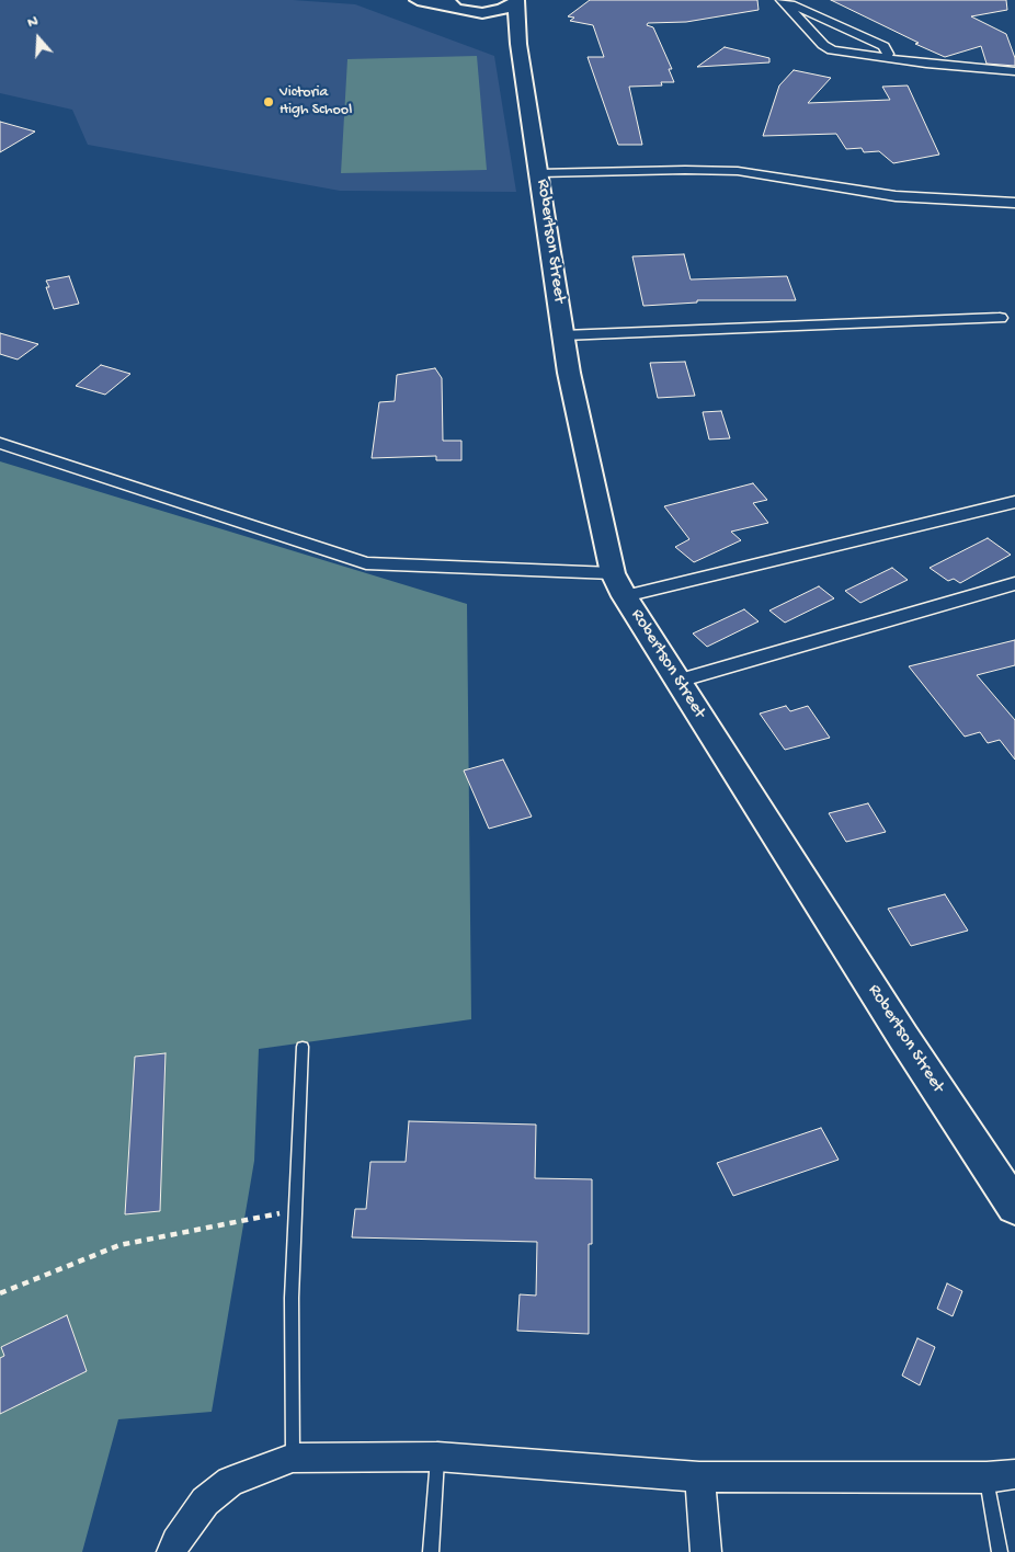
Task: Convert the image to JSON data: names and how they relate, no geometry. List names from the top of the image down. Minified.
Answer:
{"streets":{"street":["Robertson Street"]},"places":["Victoria High School"],"north":"top"}
